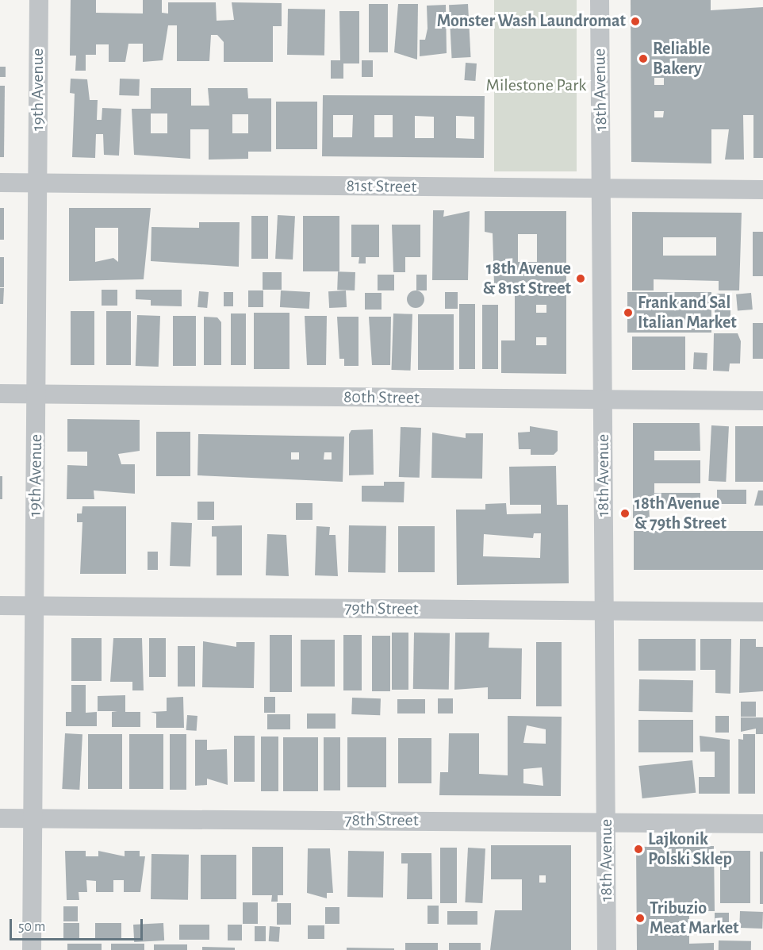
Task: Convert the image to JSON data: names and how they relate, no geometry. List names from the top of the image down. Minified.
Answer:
{"streets":{"street":["19th Avenue","18th Avenue","81st Street","80th Street","79th Street","78th Street"]},"crossings":[["19th Avenue","81st Street"],["19th Avenue","80th Street"],["19th Avenue","79th Street"],["19th Avenue","78th Street"],["18th Avenue","81st Street"],["18th Avenue","80th Street"],["18th Avenue","79th Street"],["18th Avenue","78th Street"]],"parks":["Milestone Park"],"places":["Monster Wash Laundromat","Reliable Bakery","18th Avenue & 81st Street","Frank and Sal Italian Market","18th Avenue & 79th Street","Lajkonik Polski Sklep","Tribuzio Meat Market"],"scale_bar":"50 m"}
